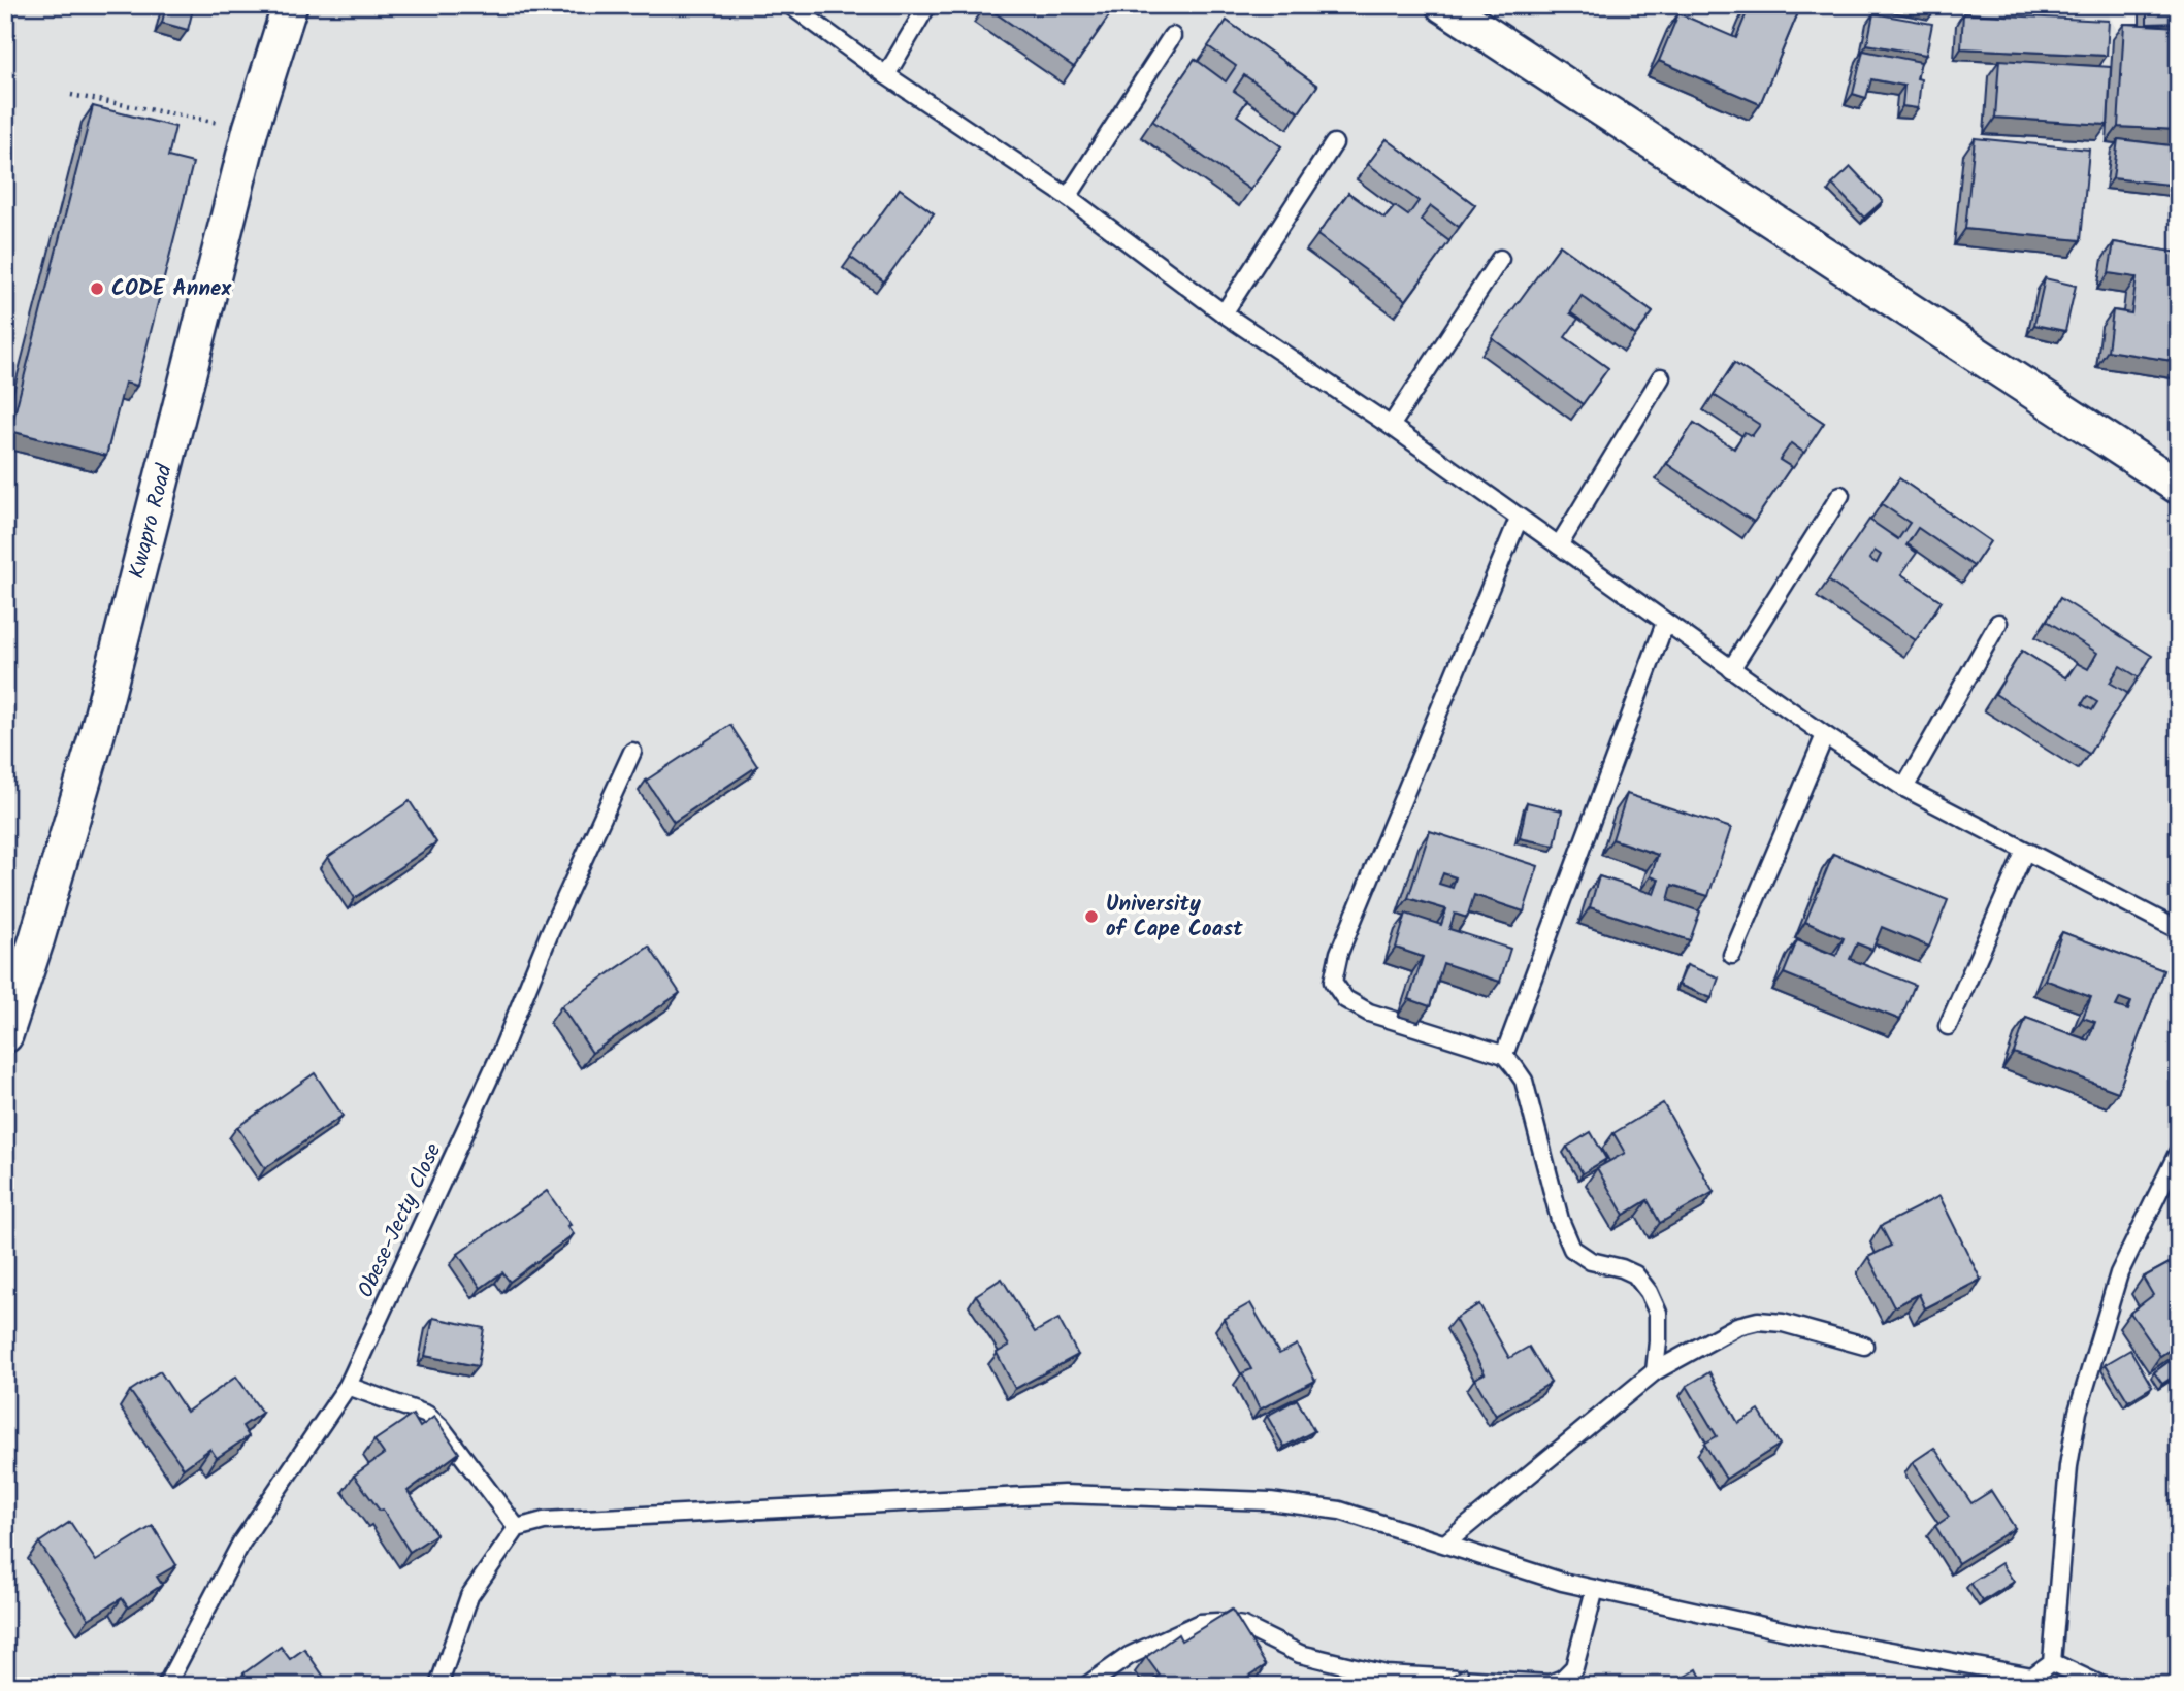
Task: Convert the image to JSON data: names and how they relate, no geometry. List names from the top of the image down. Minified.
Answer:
{"streets":{"street":["Kwapro Road"],"lane":["Obese-Jecty Close"]},"places":["CODE Annex","University of Cape Coast"]}
